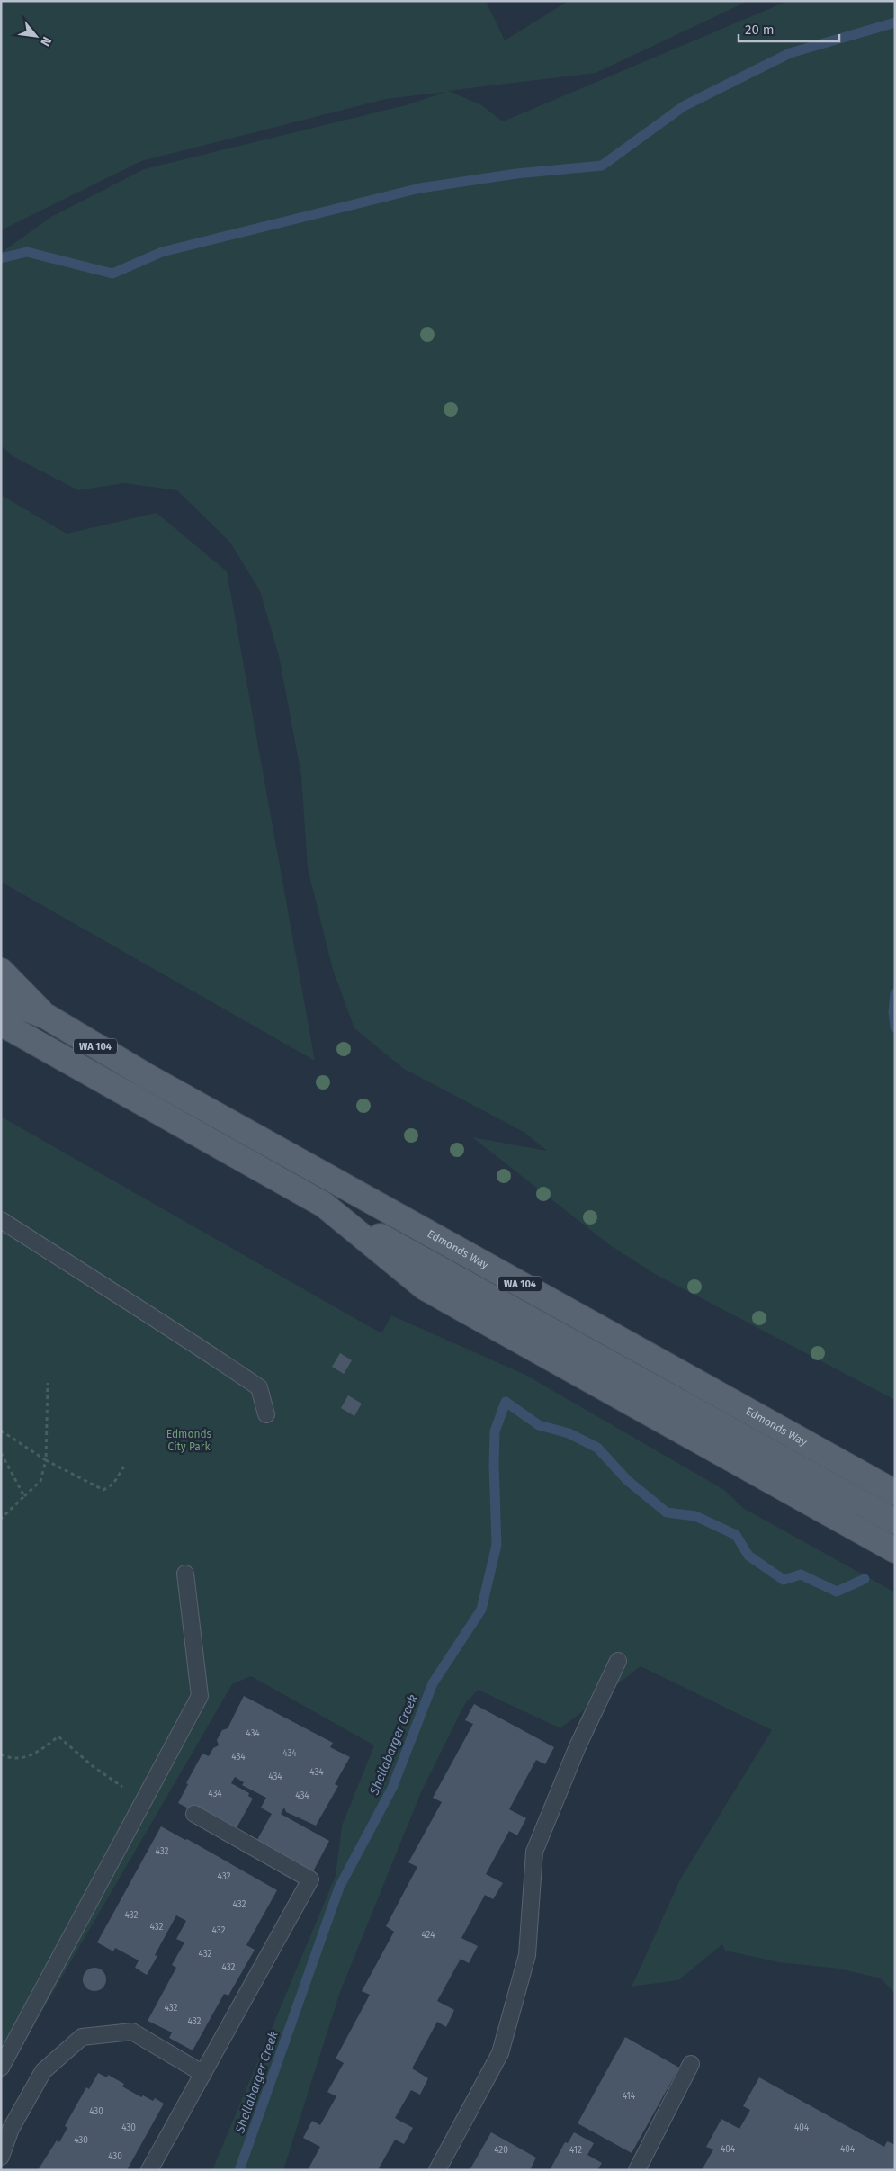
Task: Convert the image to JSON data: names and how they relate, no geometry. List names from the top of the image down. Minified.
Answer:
{"streets":{"main road":["WA 104","Edmonds Way"]},"water":["Shellabarger Creek"],"parks":["Edmonds City Park"],"house_numbers":["434","434","434","434","434","434","434","432","432","432","432","432","432","424","432","432","432","432","414","430","430","404","430","404","404","420","412","430"],"scale_bar":"20 m","north":"bottom right"}
